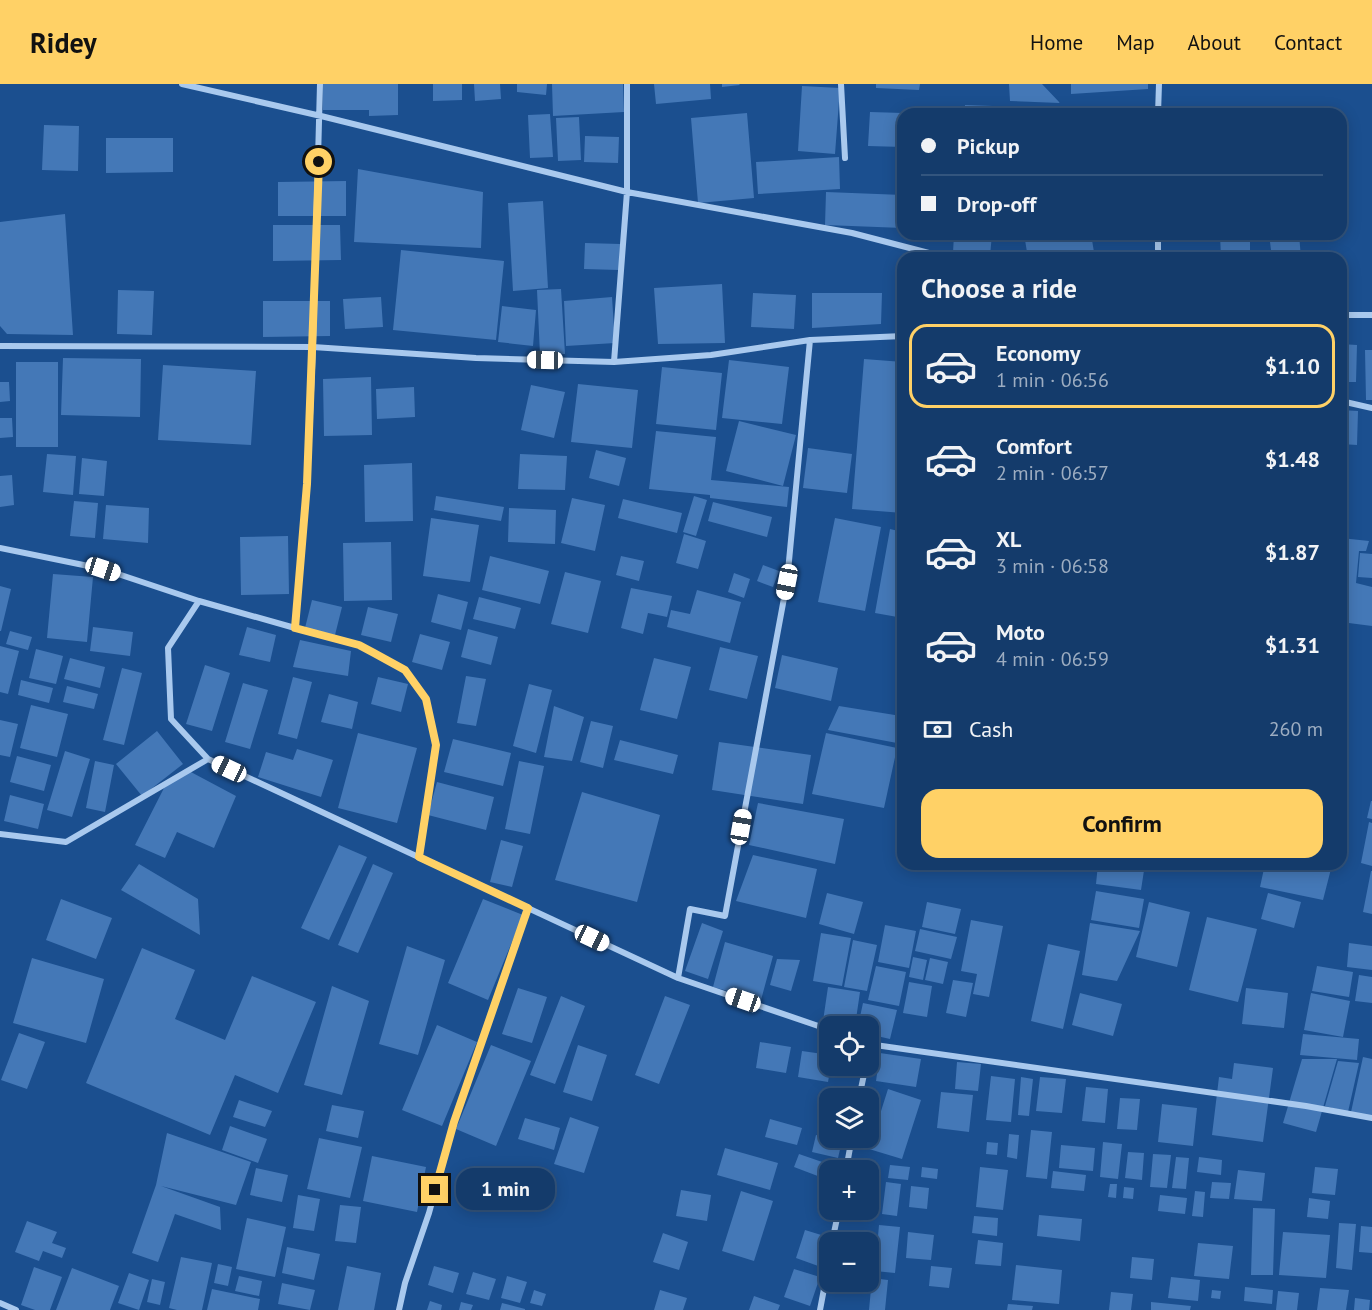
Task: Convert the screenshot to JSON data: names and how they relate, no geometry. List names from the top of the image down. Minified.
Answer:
{"page":{"header":"Ridey","nav":["Home","Map","About","Contact"],"banner":["Pickup","Drop-off"],"heading":"Choose a ride","list":[{"name":"Economy","note":"1 min · 06:56","value":"$1.10"},{"name":"Comfort","note":"2 min · 06:57","value":"$1.48"},{"name":"XL","note":"3 min · 06:58","value":"$1.87"},{"name":"Moto","note":"4 min · 06:59","value":"$1.31"}],"pay":["Cash","260 m"],"buttons":"Confirm","map_buttons":["+","−"],"bubble":"1 min"}}
